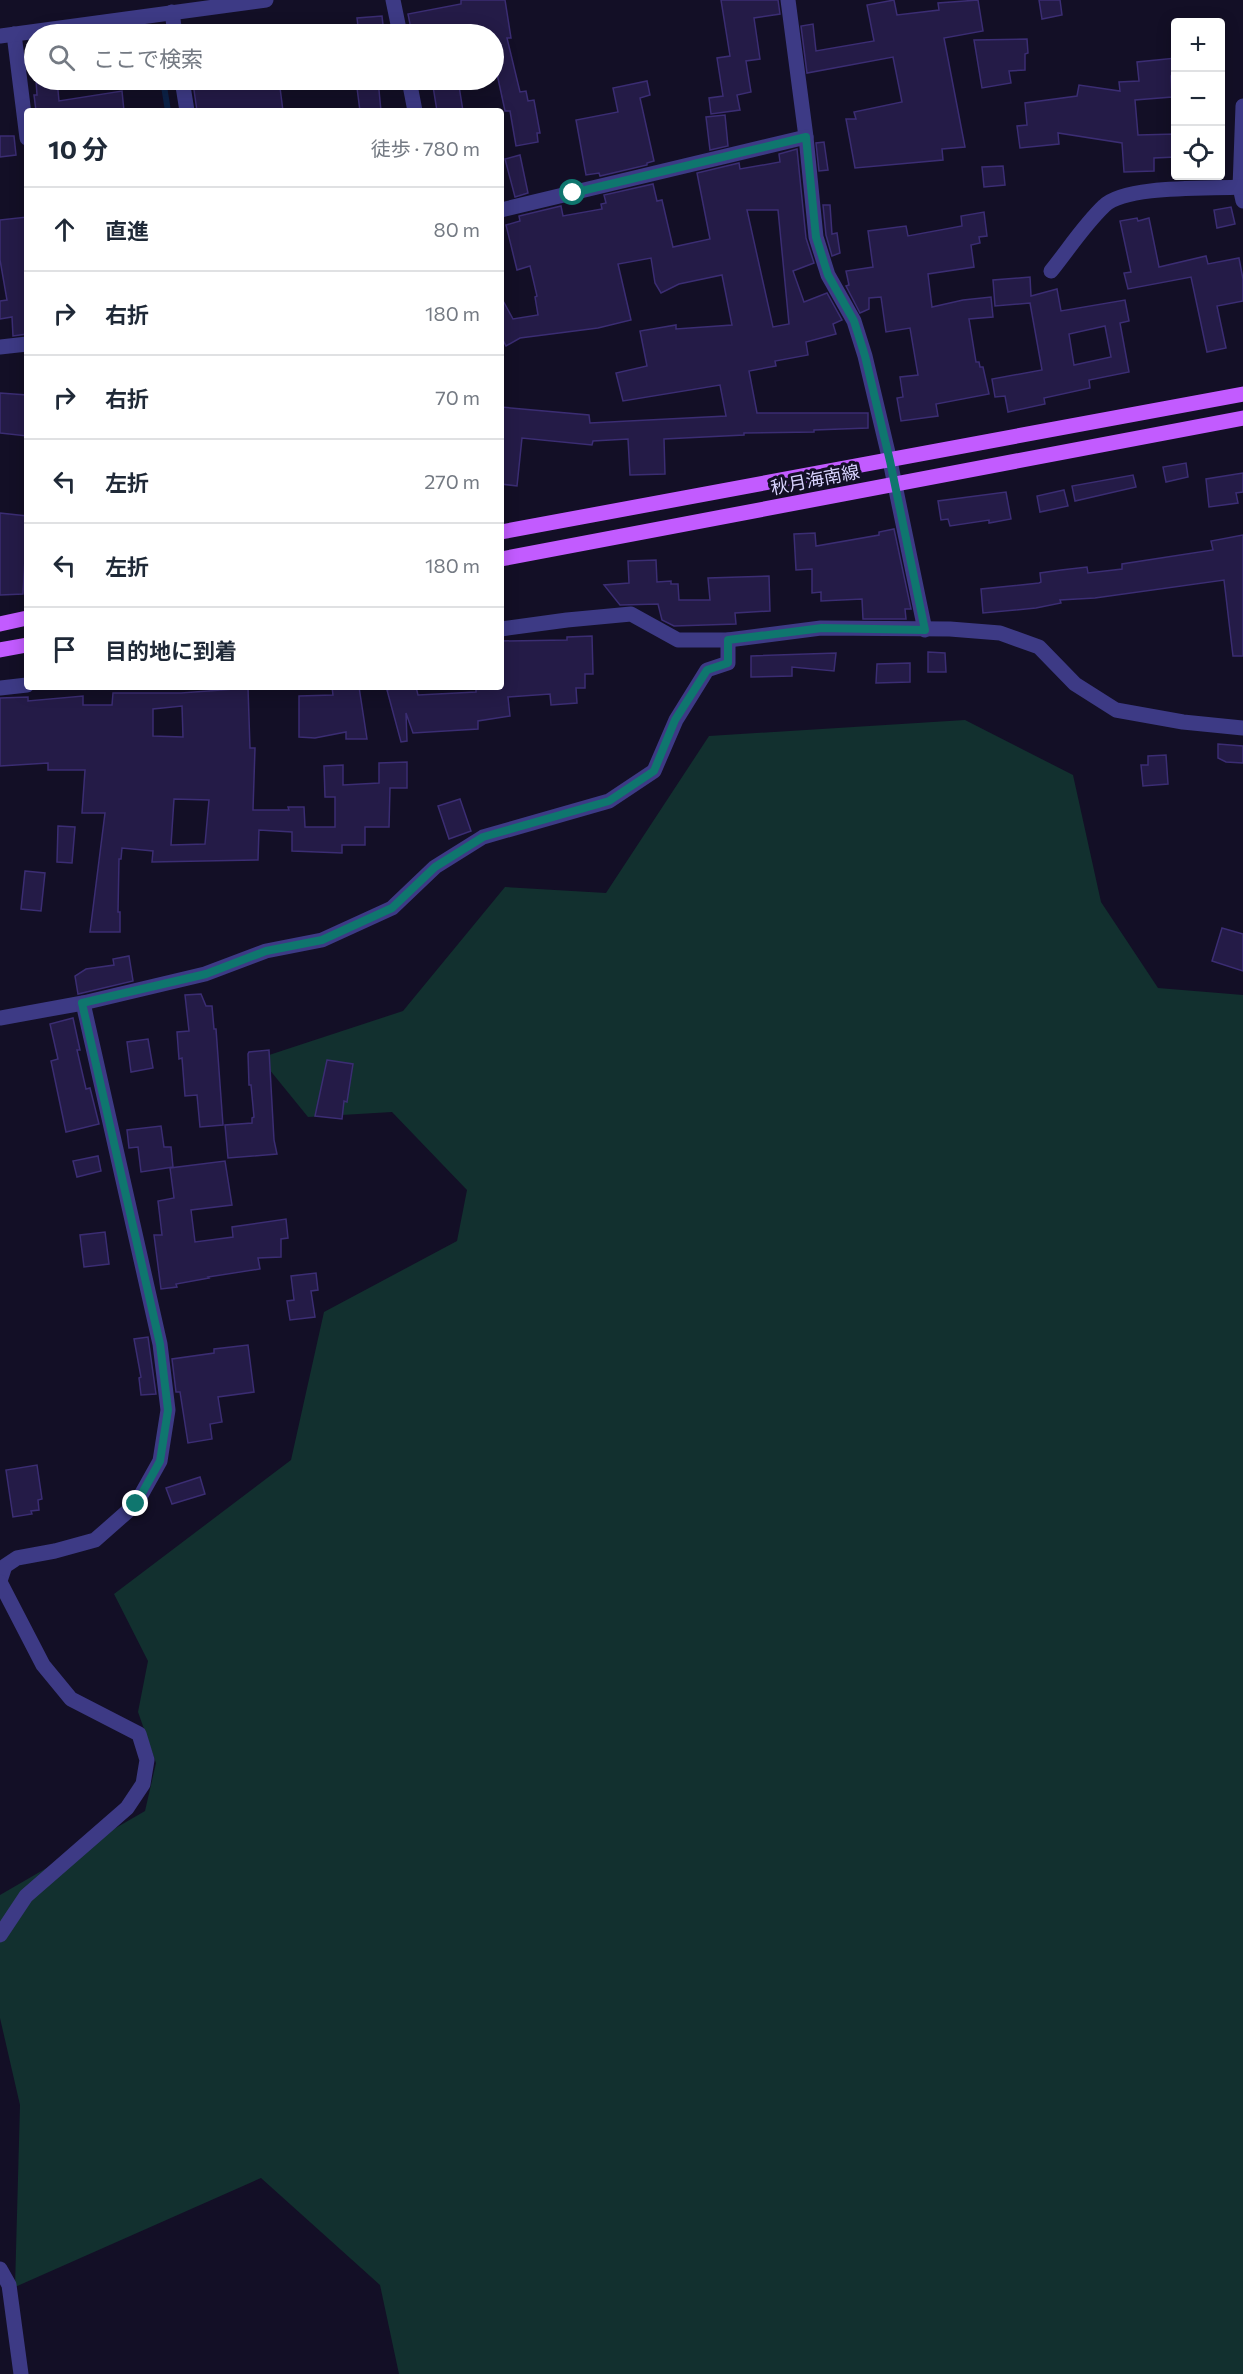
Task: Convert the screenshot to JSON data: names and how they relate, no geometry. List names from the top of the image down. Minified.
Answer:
{"streets":{"main road":["秋月海南線"]},"page":{"map_buttons":["+","−"],"search":"ここで検索","heading":["10 分","徒歩 · 780 m"],"list":[["直進","80 m"],["右折","180 m"],["右折","70 m"],["左折","270 m"],["左折","180 m"],"目的地に到着"]}}
